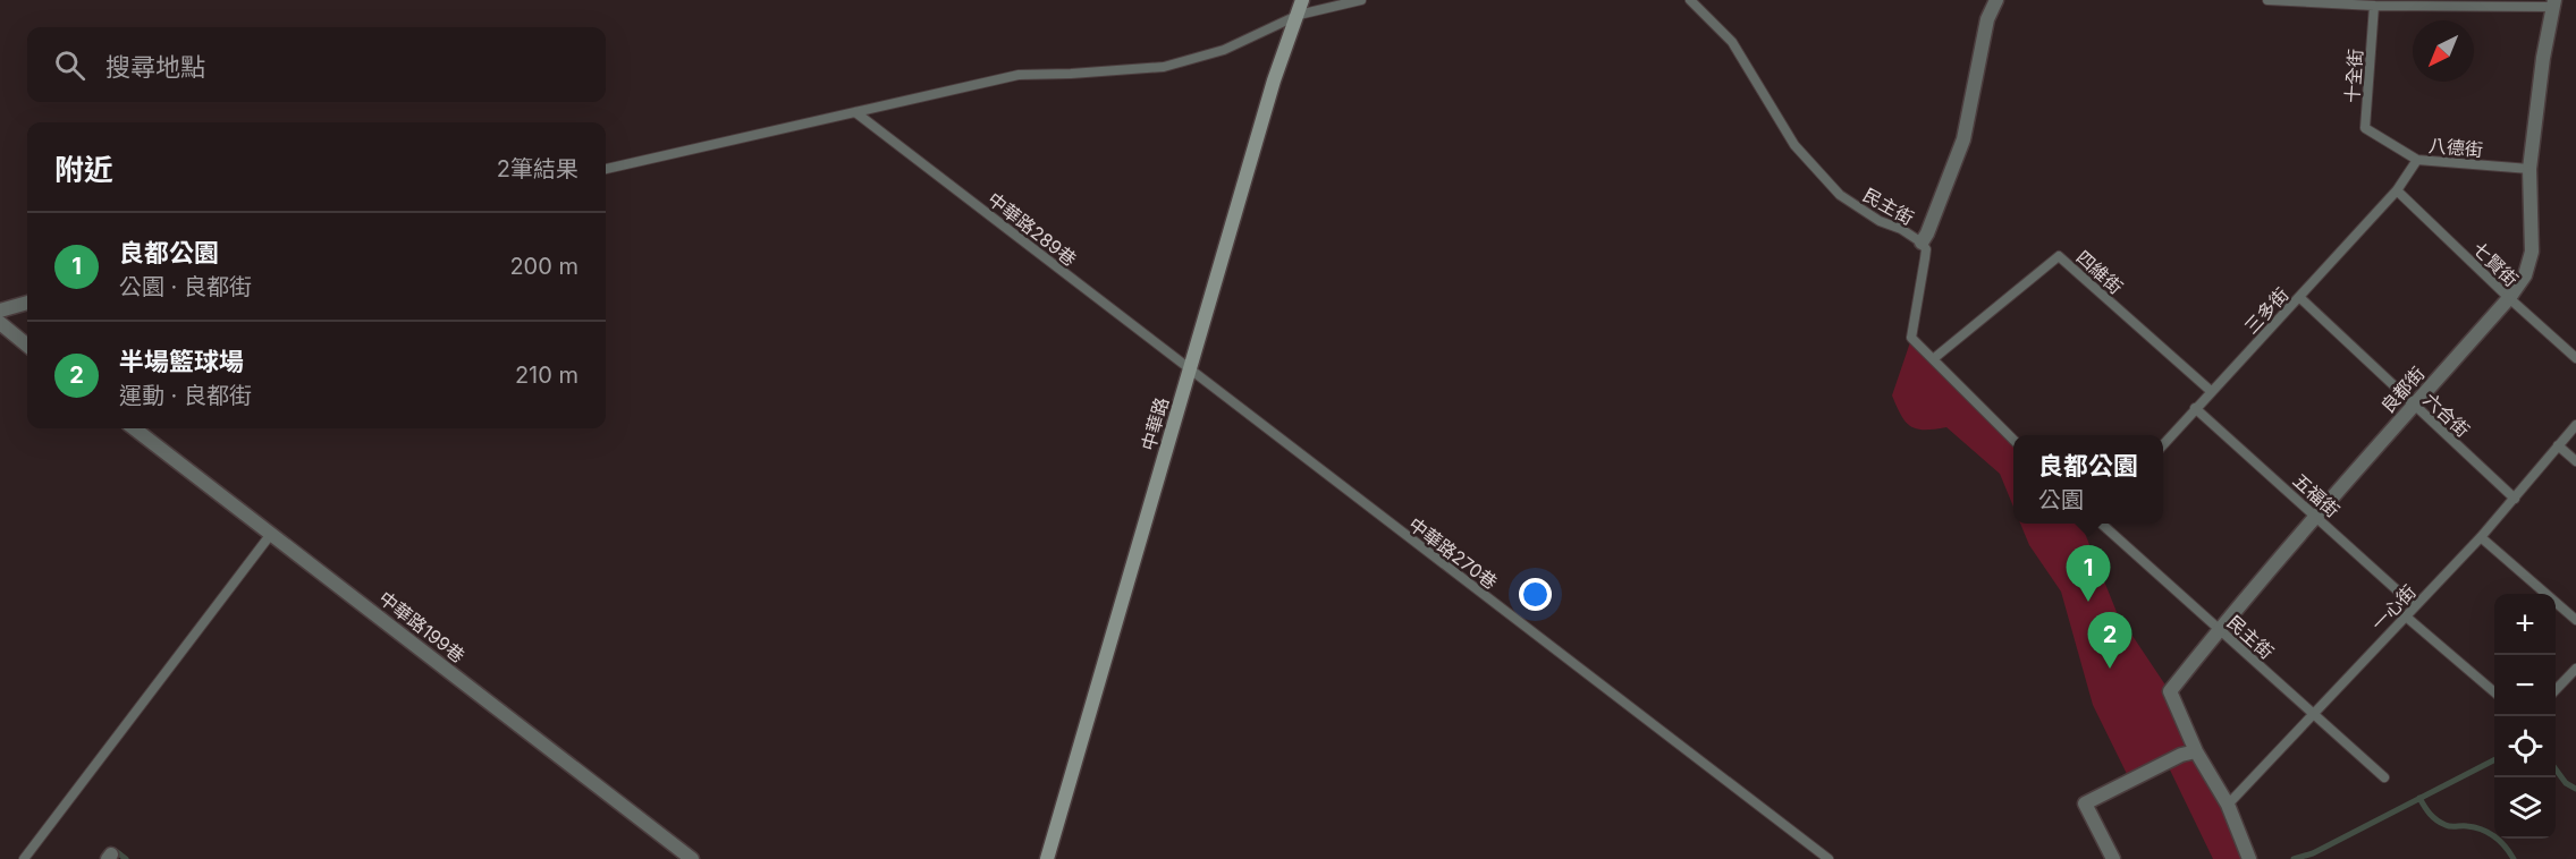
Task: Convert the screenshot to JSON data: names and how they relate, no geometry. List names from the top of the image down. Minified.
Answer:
{"streets":{"main road":["中華路"],"street":["良都街","中華路199巷"],"lane":["十全街","八德街","民主街","中華路289巷","七賢街","四維街","三多街","六合街","五福街","中華路270巷","一心街"]},"crossings":[["十全街","八德街"],["八德街","七賢街"],["八德街","三多街"],["八德街","良都街"],["民主街","四維街"],["民主街","良都街"],["民主街","一心街"],["中華路289巷","中華路"],["中華路289巷","中華路270巷"],["七賢街","三多街"],["七賢街","良都街"],["四維街","三多街"],["三多街","六合街"],["三多街","五福街"],["良都街","六合街"],["良都街","五福街"],["良都街","一心街"],["六合街","一心街"],["中華路","中華路270巷"],["五福街","一心街"]],"north":"bottom left","page":{"search":"搜尋地點","heading":["附近","2筆結果"],"list":[{"mark":"1","name":"良都公園","note":"公園 · 良都街","value":"200 m"},{"mark":"2","name":"半場籃球場","note":"運動 · 良都街","value":"210 m"}],"popup":["良都公園","公園"],"pins":["1","2"],"map_buttons":["+","−"]}}
